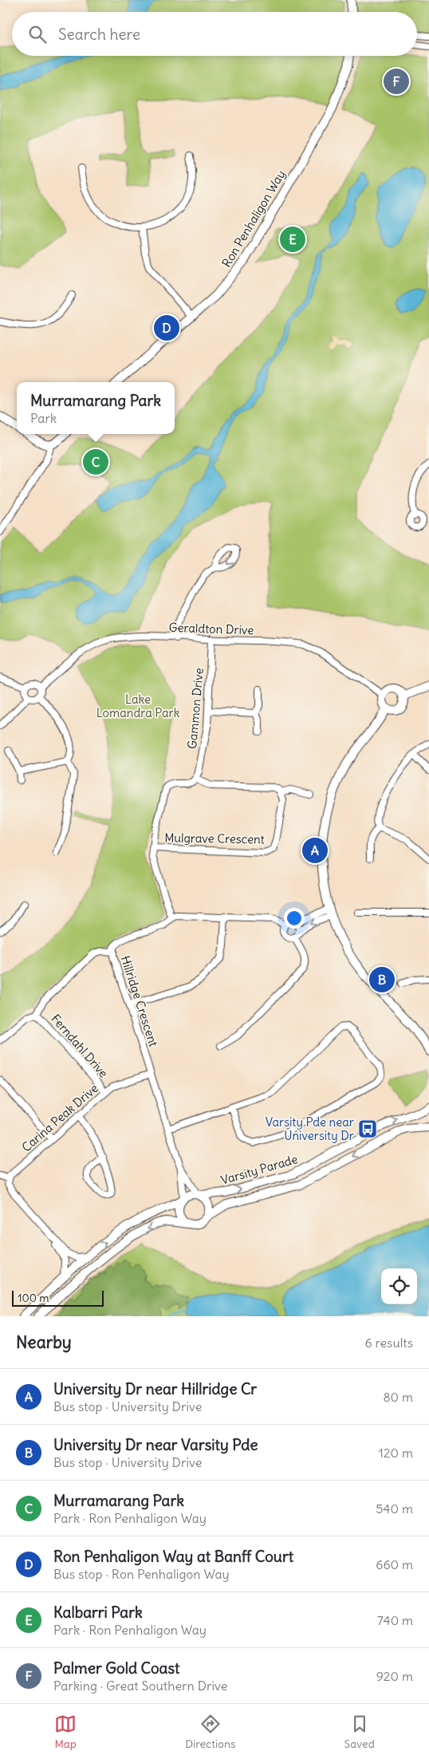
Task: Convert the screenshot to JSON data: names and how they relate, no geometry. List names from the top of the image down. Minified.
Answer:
{"streets":{"street":["Ron Penhaligon Way","Geraldton Drive","Gammon Drive","Mulgrave Crescent","Hillridge Crescent","Ferndahl Drive","Carina Peak Drive","Varsity Parade"]},"crossings":[["Geraldton Drive","Gammon Drive"],["Hillridge Crescent","Carina Peak Drive"],["Hillridge Crescent","Varsity Parade"],["Ferndahl Drive","Carina Peak Drive"]],"parks":["Lake Lomandra Park"],"places":{"bus stop":["Varsity Pde near University Dr"]},"scale_bar":"100 m","page":{"search":"Search here","pins":["F","E","D","C","A","B"],"popup":["Murramarang Park","Park"],"scale":"100 m","heading":["Nearby","6 results"],"list":[{"mark":"A","name":"University Dr near Hillridge Cr","note":"Bus stop · University Drive","value":"80 m"},{"mark":"B","name":"University Dr near Varsity Pde","note":"Bus stop · University Drive","value":"120 m"},{"mark":"C","name":"Murramarang Park","note":"Park · Ron Penhaligon Way","value":"540 m"},{"mark":"D","name":"Ron Penhaligon Way at Banff Court","note":"Bus stop · Ron Penhaligon Way","value":"660 m"},{"mark":"E","name":"Kalbarri Park","note":"Park · Ron Penhaligon Way","value":"740 m"},{"mark":"F","name":"Palmer Gold Coast","note":"Parking · Great Southern Drive","value":"920 m"}],"nav":["Map","Directions","Saved"]}}
